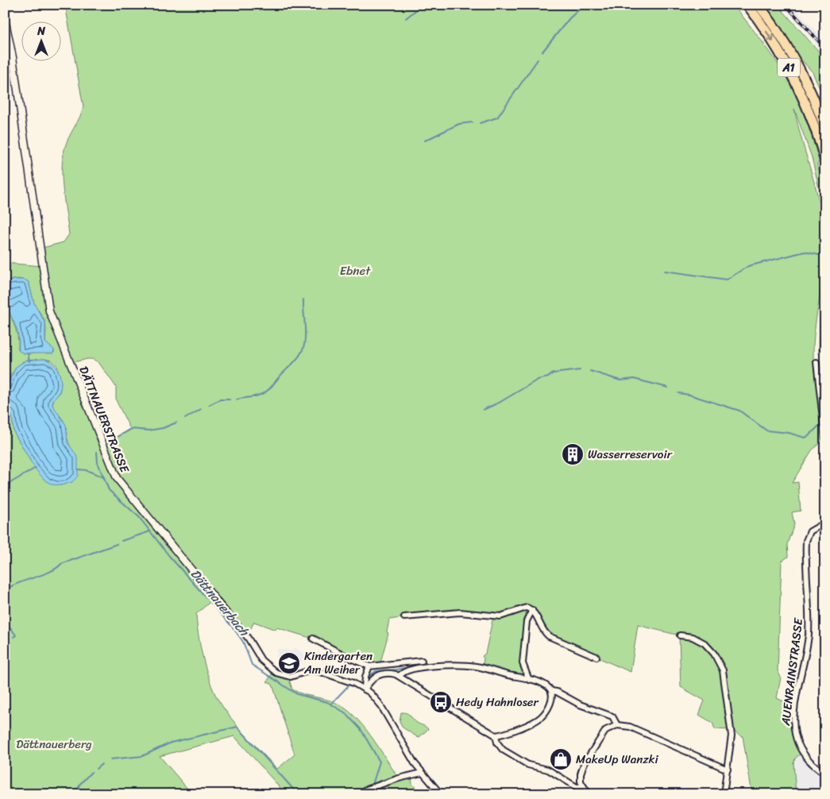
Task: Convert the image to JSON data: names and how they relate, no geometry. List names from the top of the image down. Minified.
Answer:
{"streets":{"highway":["A1"],"street":["DÄTTNAUERSTRASSE","AUENRAINSTRASSE"]},"water":["Dättnauerbach"],"parks":["Ebnet","Dättnauerberg"],"places":{"building":["Wasserreservoir"],"school or university":["Kindergarten Am Weiher"],"bus stop":["Hedy Hahnloser"],"shop":["MakeUp Wanzki"]},"north":"top"}
